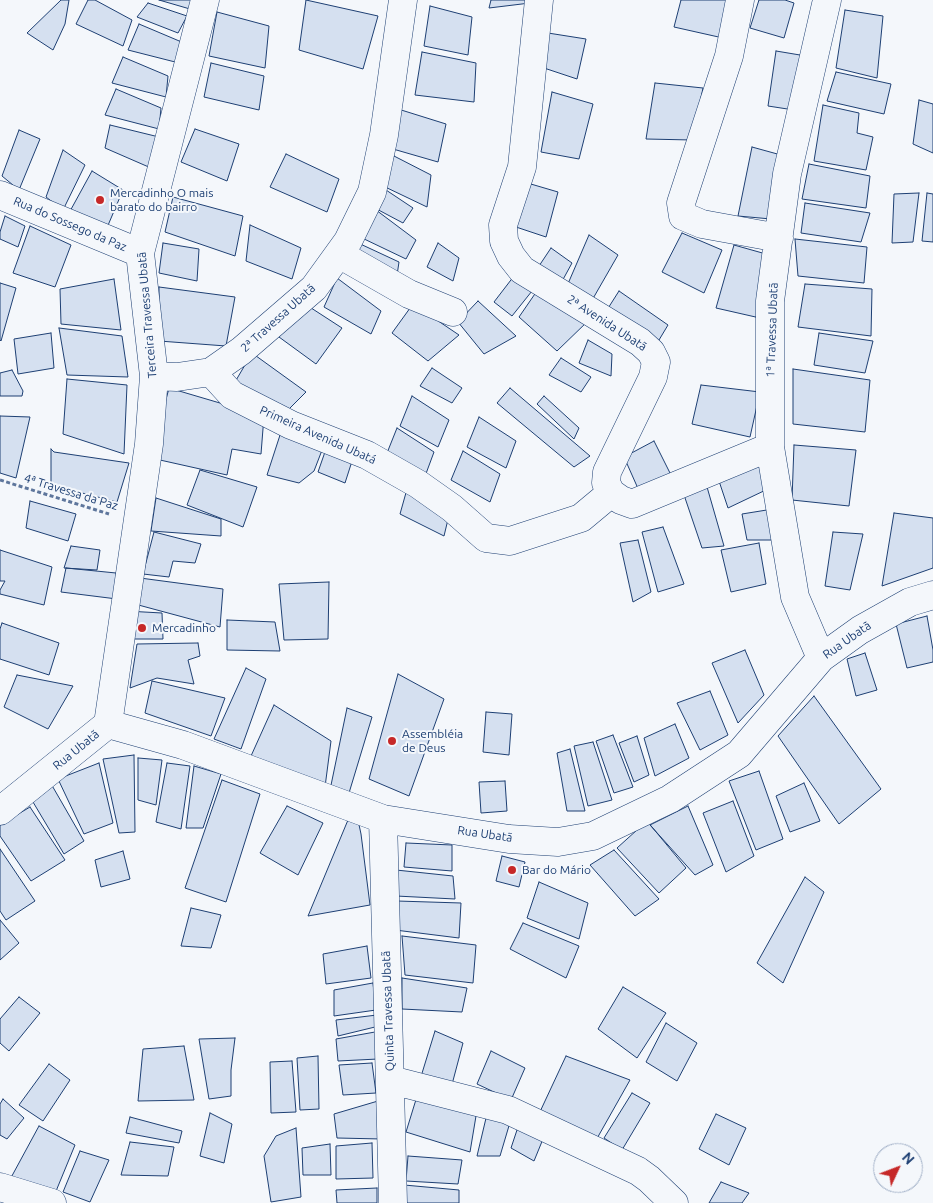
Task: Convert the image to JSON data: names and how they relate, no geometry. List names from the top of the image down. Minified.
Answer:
{"streets":{"street":["Rua do Sossego da Paz","Terceira Travessa Ubatã","2ª Travessa Ubatã","2ª Avenida Ubatã","1ª Travessa Ubatã","Primeira Avenida Ubatá","Rua Ubatã","Quinta Travessa Ubatã"],"path":["4ª Travessa da Paz"]},"crossings":[["Rua do Sossego da Paz","Terceira Travessa Ubatã"],["Terceira Travessa Ubatã","2ª Travessa Ubatã"],["Terceira Travessa Ubatã","4ª Travessa da Paz"],["Terceira Travessa Ubatã","Rua Ubatã"],["2ª Travessa Ubatã","Primeira Avenida Ubatá"],["2ª Avenida Ubatã","Primeira Avenida Ubatá"],["1ª Travessa Ubatã","Rua Ubatã"],["Rua Ubatã","Quinta Travessa Ubatã"]],"places":["Mercadinho O mais barato do bairro","Mercadinho","Assembléia de Deus","Bar do Mário"],"north":"top right"}
